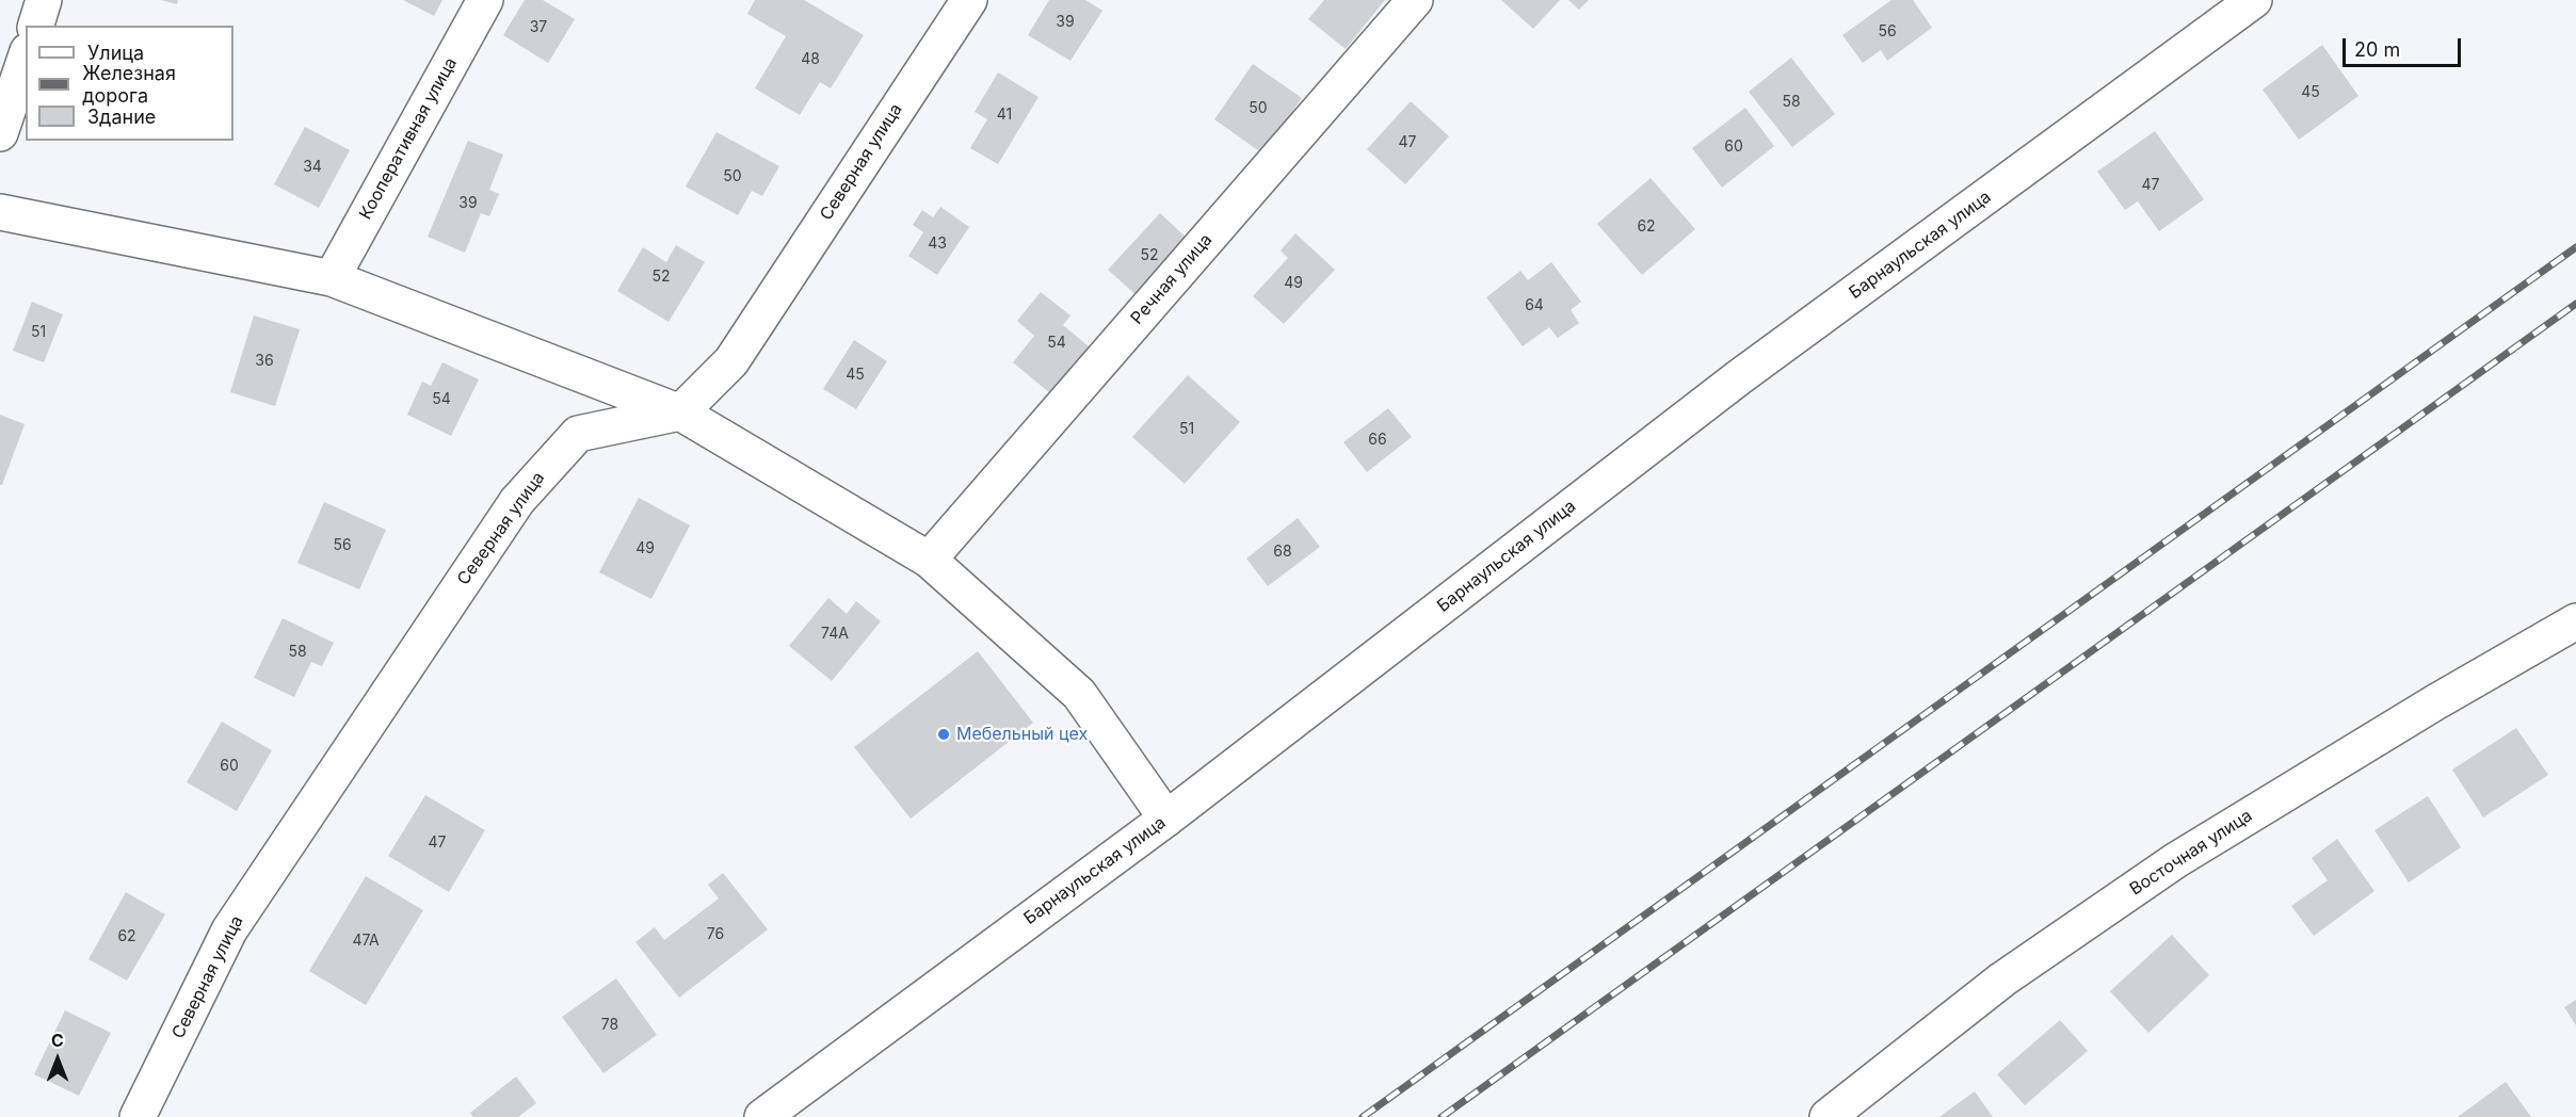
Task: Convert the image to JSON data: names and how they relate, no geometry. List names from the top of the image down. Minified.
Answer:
{"streets":{"street":["Кооперативная улица","Северная улица","Барнаульская улица","Речная улица","Восточная улица"]},"places":["Мебельный цех"],"house_numbers":["39","37","56","48","45","58","50","41","47","60","34","50","47","39","62","43","52","52","49","64","51","54","36","45","54","51","66","56","49","68","74А","58","60","47","76","62","47А","78"],"legend":["Улица","Железная дорога","Здание"],"scale_bar":"20 m","north":"top"}
